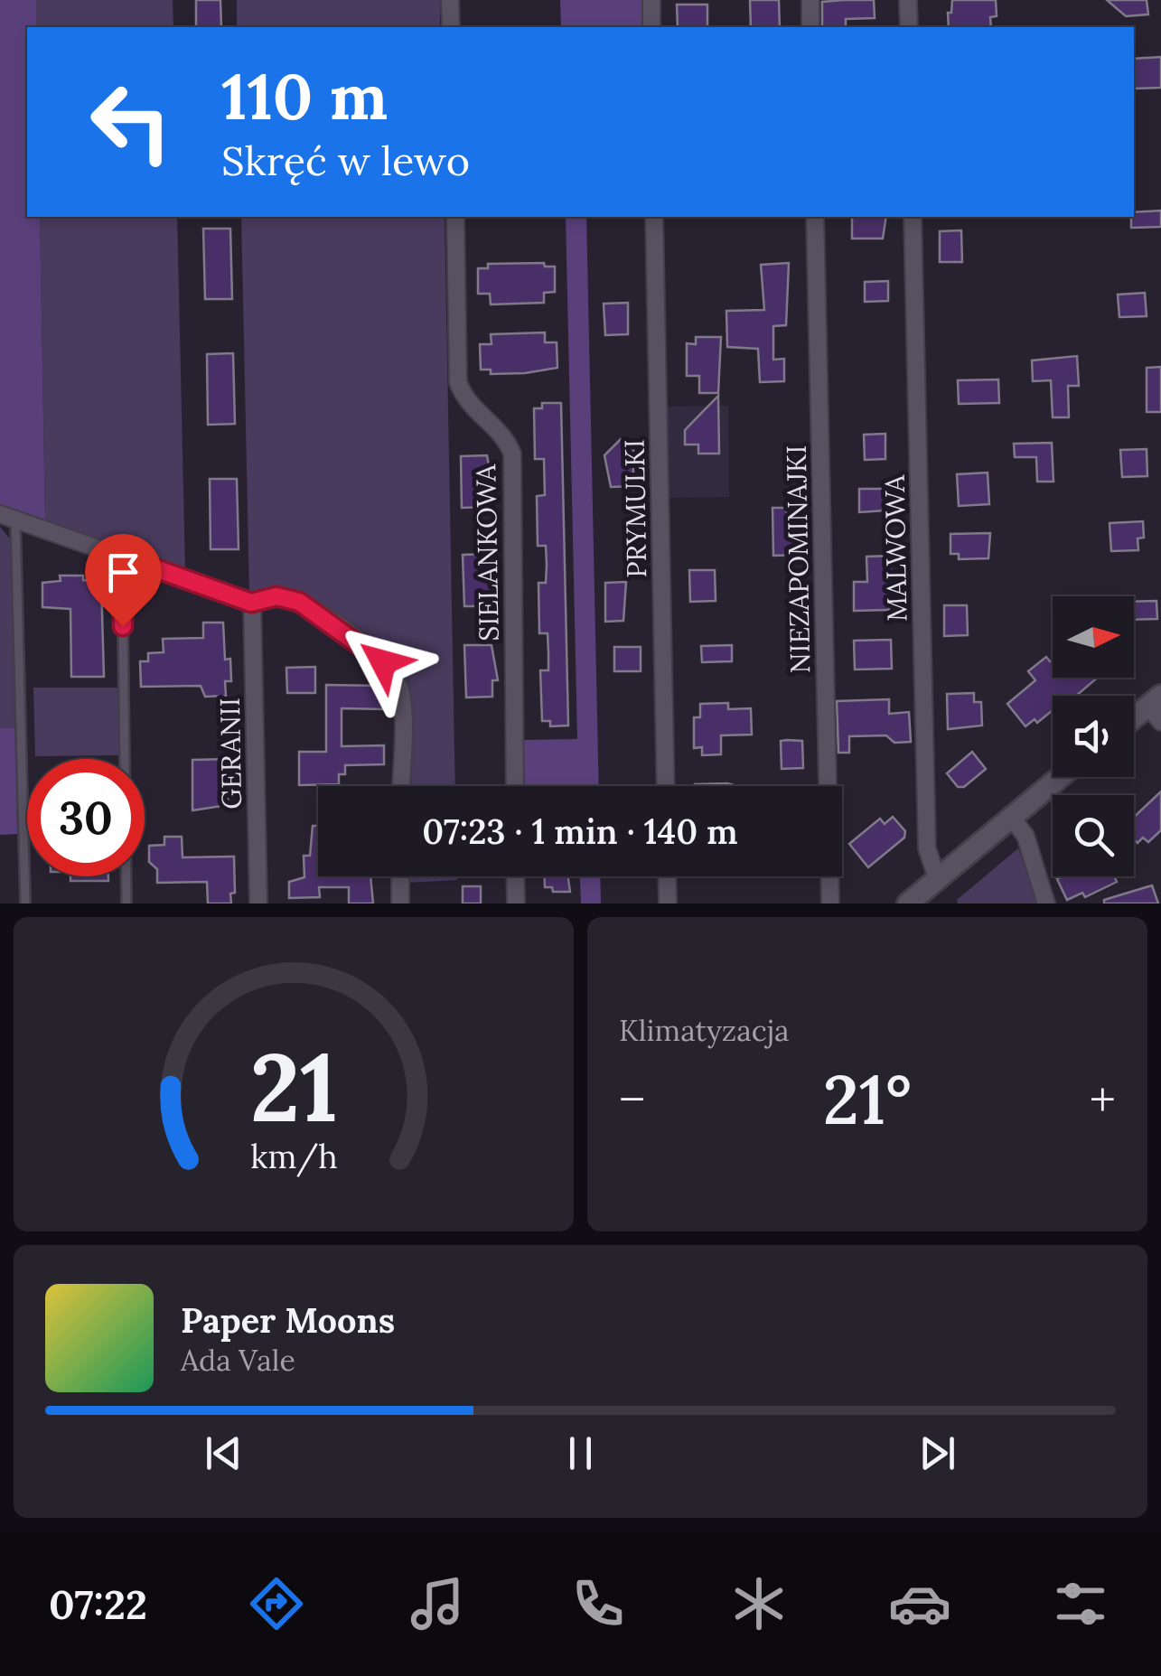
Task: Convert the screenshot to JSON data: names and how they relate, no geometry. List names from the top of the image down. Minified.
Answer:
{"streets":{"street":["PRYMULKI","MALWOWA","SIELANKOWA","NIEZAPOMINAJKI","GERANII"]},"north":"right","page":{"turn":["110 m","Skręć w lewo"],"limit":"30","trip":"07:23 · 1 min · 140 m","tile":"Klimatyzacja","heat":["−","21°","+"],"song":["Paper Moons","Ada Vale"],"tabs":"07:22","gauge":["21","km/h"]}}
